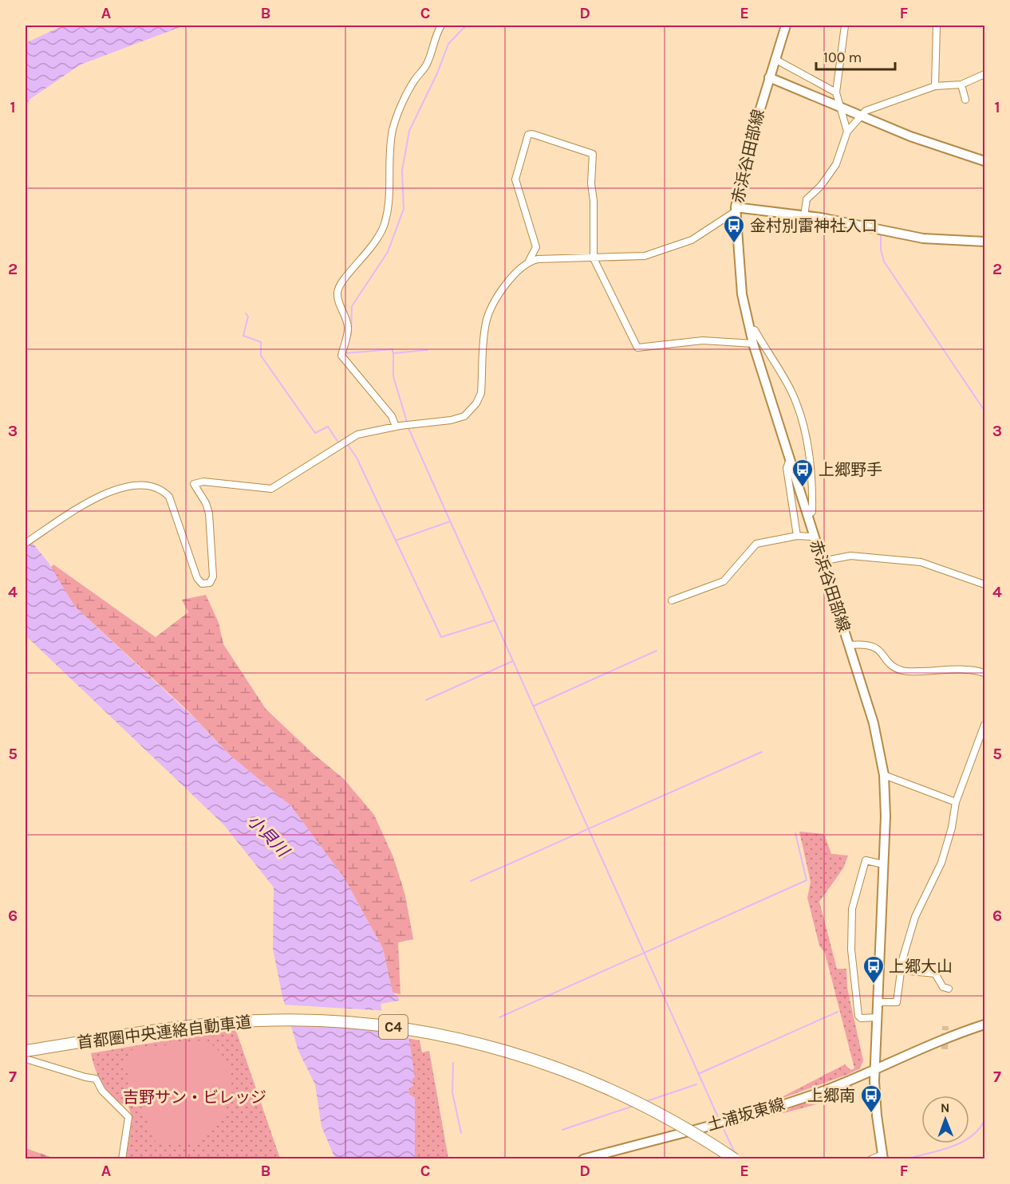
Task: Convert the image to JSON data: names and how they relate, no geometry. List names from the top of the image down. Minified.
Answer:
{"streets":{"highway":["C4","首都圏中央連絡自動車道"],"main road":["赤浜谷田部線","土浦坂東線"]},"crossings":[["赤浜谷田部線","土浦坂東線"]],"water":["小貝川"],"parks":["吉野サン・ビレッジ"],"places":{"bus stop":["金村別雷神社入口","上郷野手","上郷大山","上郷南"]},"scale_bar":"100 m","north":"top","grid":{"columns":["A","B","C","D","E","F"],"rows":["1","2","3","4","5","6","7"]}}
